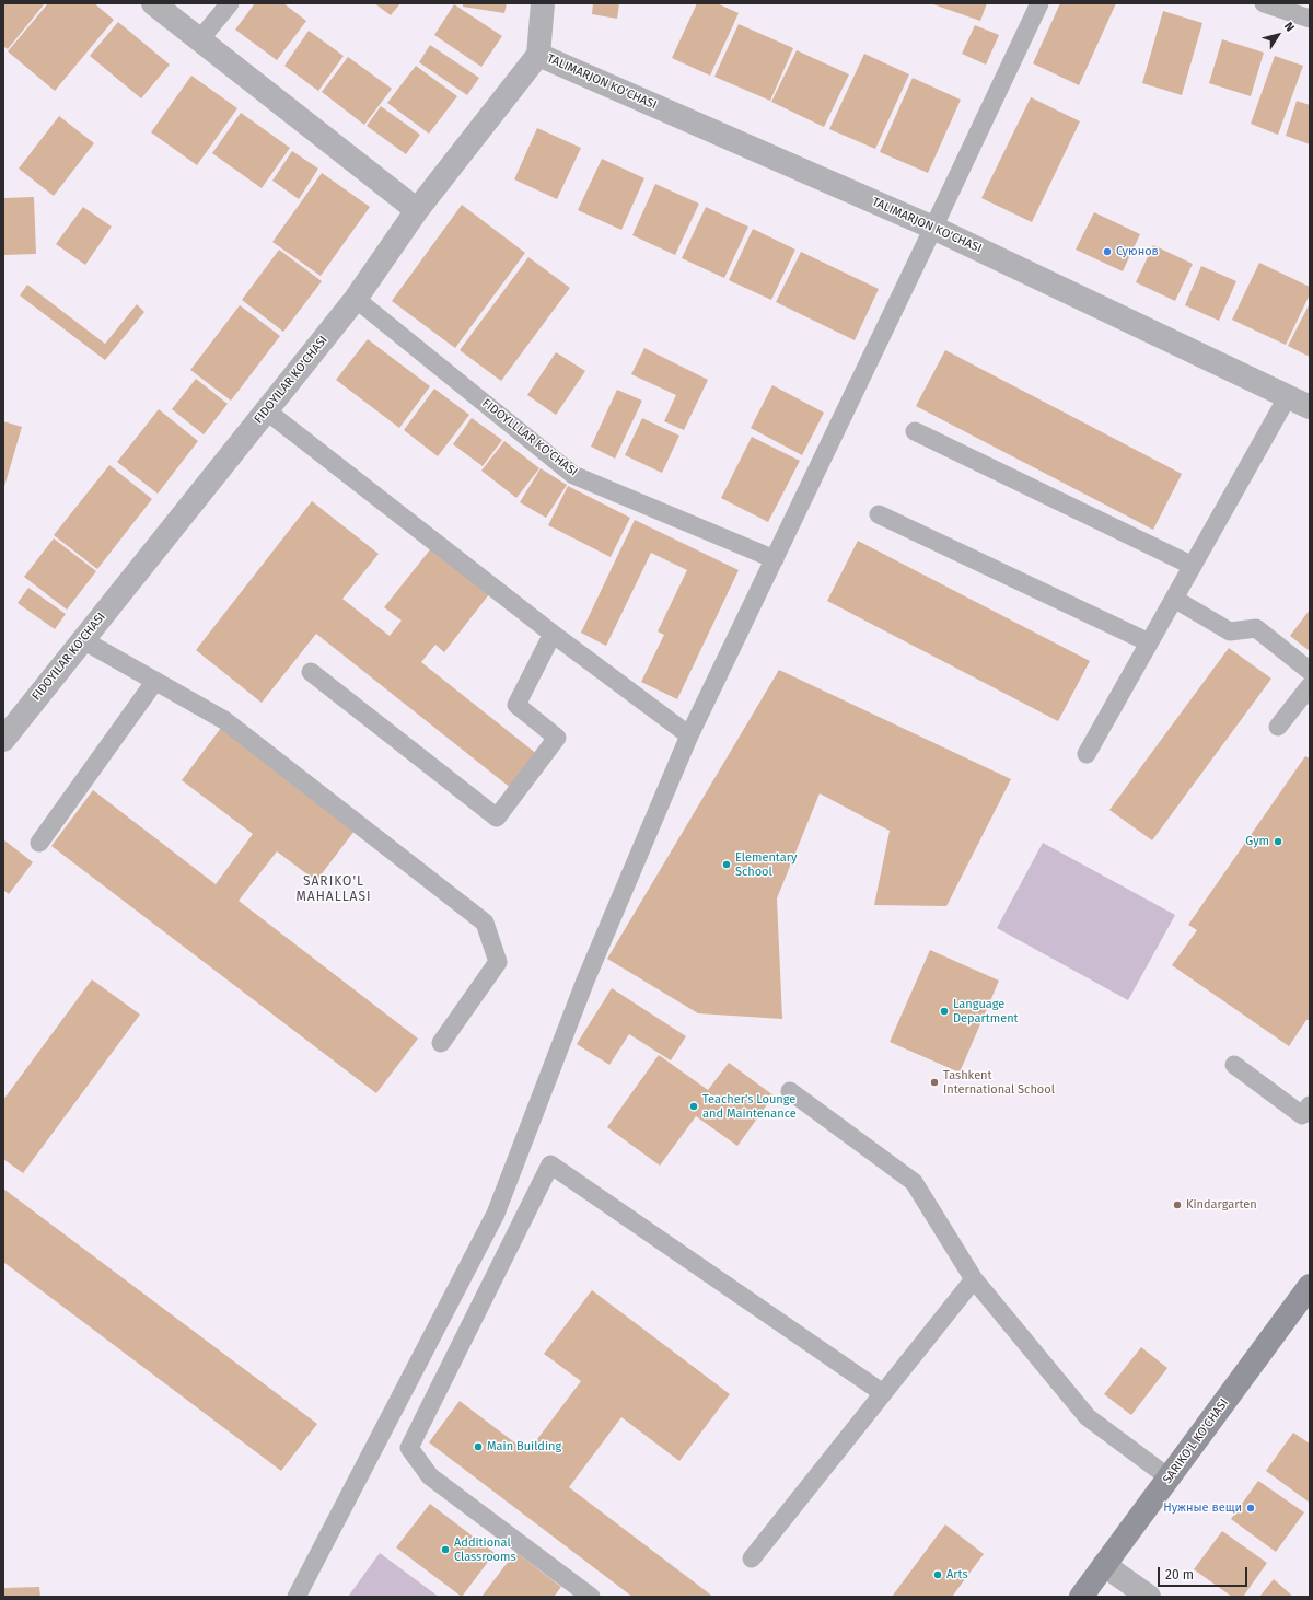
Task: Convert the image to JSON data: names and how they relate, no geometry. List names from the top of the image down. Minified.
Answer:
{"streets":{"main road":["SARIKO'L KO'CHASI"],"street":["TALIMARJON KO'CHASI","FIDOYILAR KO'CHASI"],"lane":["FIDOYLLLAR KO'CHASI"]},"crossings":[["TALIMARJON KO'CHASI","FIDOYILAR KO'CHASI"],["FIDOYILAR KO'CHASI","FIDOYLLLAR KO'CHASI"]],"districts":["SARIKO'L MAHALLASI"],"places":["Суюнов","Gym","Elementary School","Language Department","Tashkent International School","Teacher's Lounge and Maintenance","Kindargarten","Main Building","Нужные вещи","Additional Classrooms","Arts"],"scale_bar":"20 m","north":"top right"}
